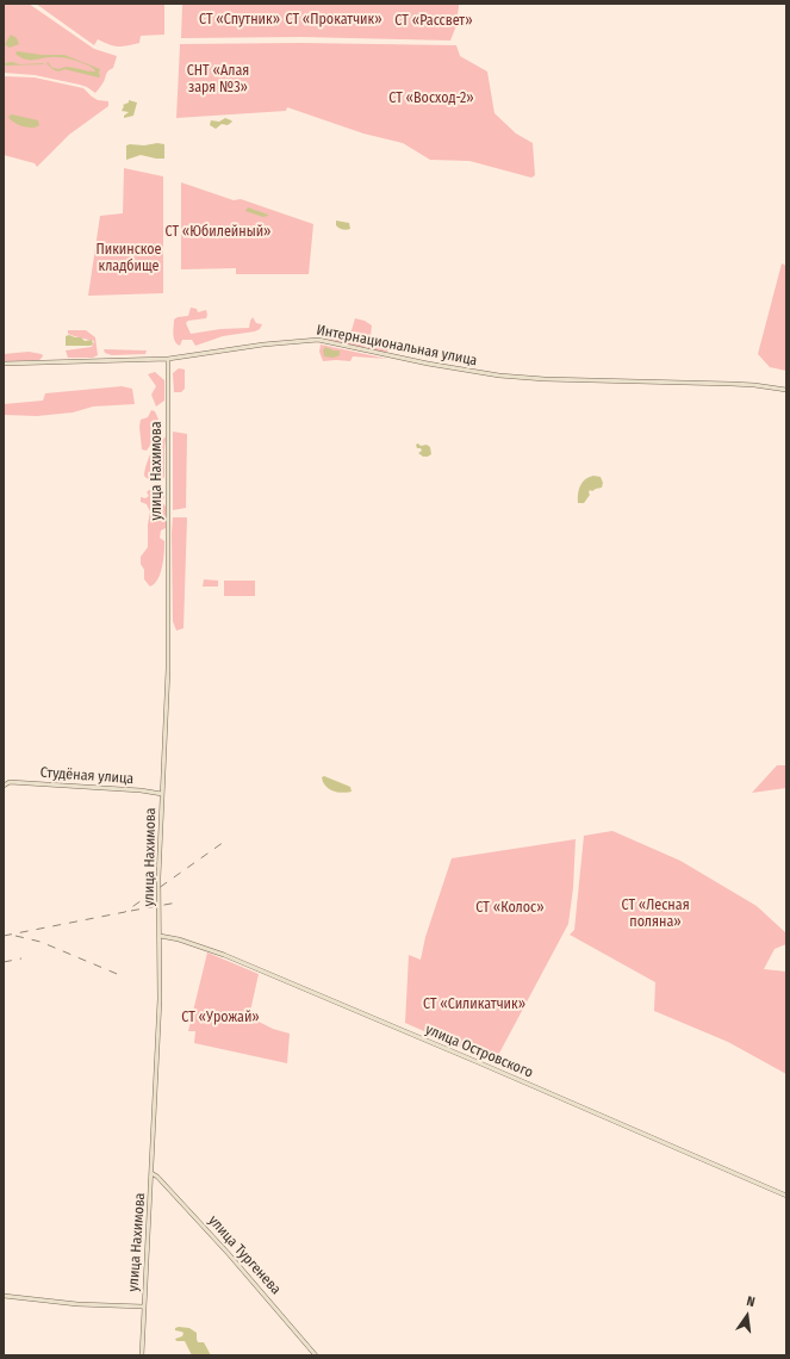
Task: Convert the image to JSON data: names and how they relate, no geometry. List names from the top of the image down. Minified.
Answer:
{"streets":{"main road":["Интернациональная улица","улица Нахимова","Студёная улица","улица Островского","улица Тургенева"]},"crossings":[["Интернациональная улица","улица Нахимова"],["улица Нахимова","Студёная улица"],["улица Нахимова","улица Островского"],["улица Нахимова","улица Тургенева"]],"parks":["СТ «Спутник»","СТ «Прокатчик»","СТ «Рассвет»","СНТ «Алая заря №3»","СТ «Восход-2»","СТ «Юбилейный»","Пикинское кладбище","СТ «Лесная поляна»","СТ «Колос»","СТ «Силикатчик»","СТ «Урожай»"],"north":"top"}
